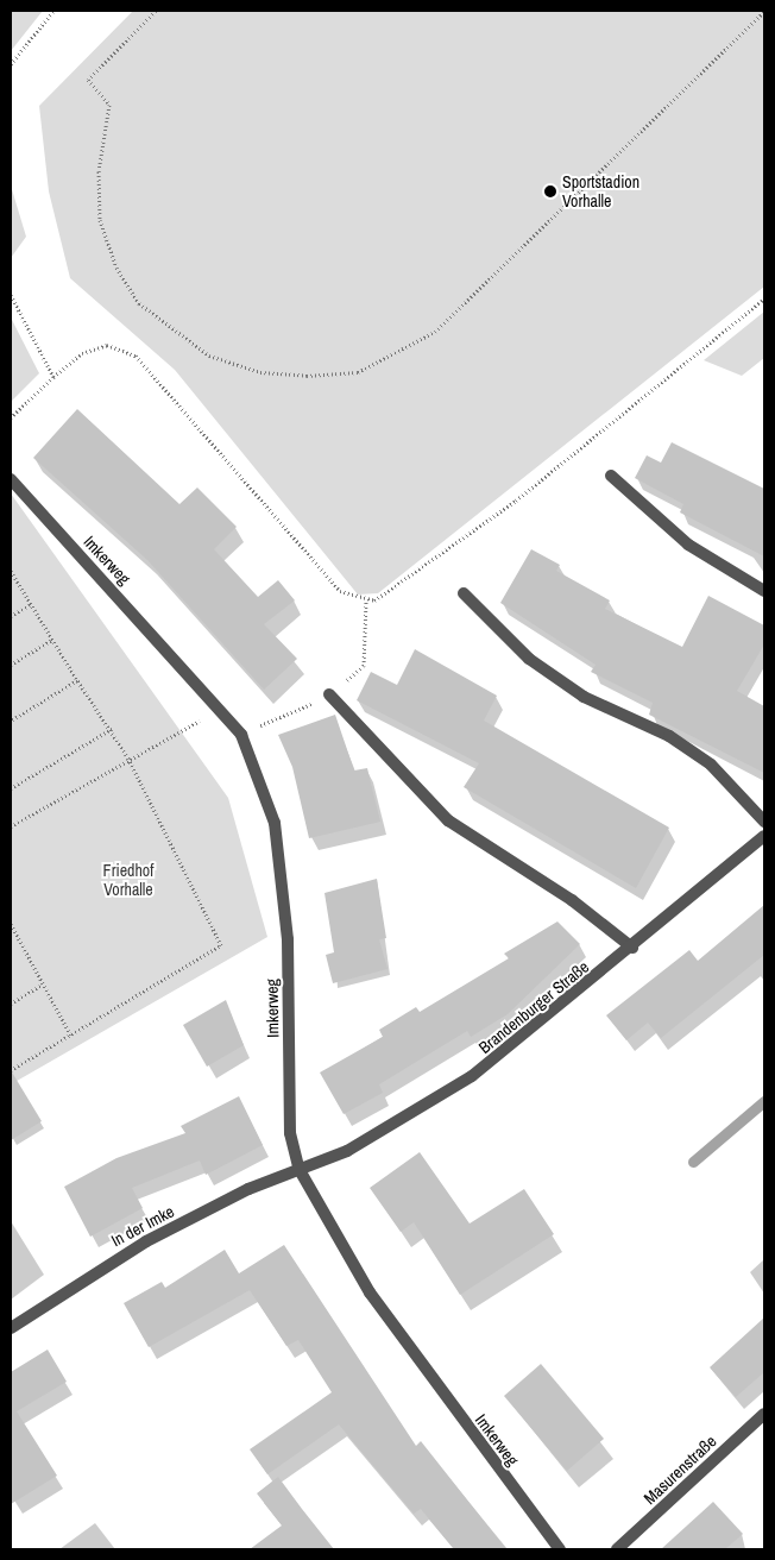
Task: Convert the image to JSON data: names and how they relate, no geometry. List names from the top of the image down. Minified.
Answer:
{"streets":{"street":["Imkerweg","Brandenburger Straße","In der Imke","Masurenstraße"]},"crossings":[["Imkerweg","Brandenburger Straße"],["Imkerweg","In der Imke"],["Brandenburger Straße","In der Imke"]],"parks":["Friedhof Vorhalle"],"places":["Sportstadion Vorhalle"]}
